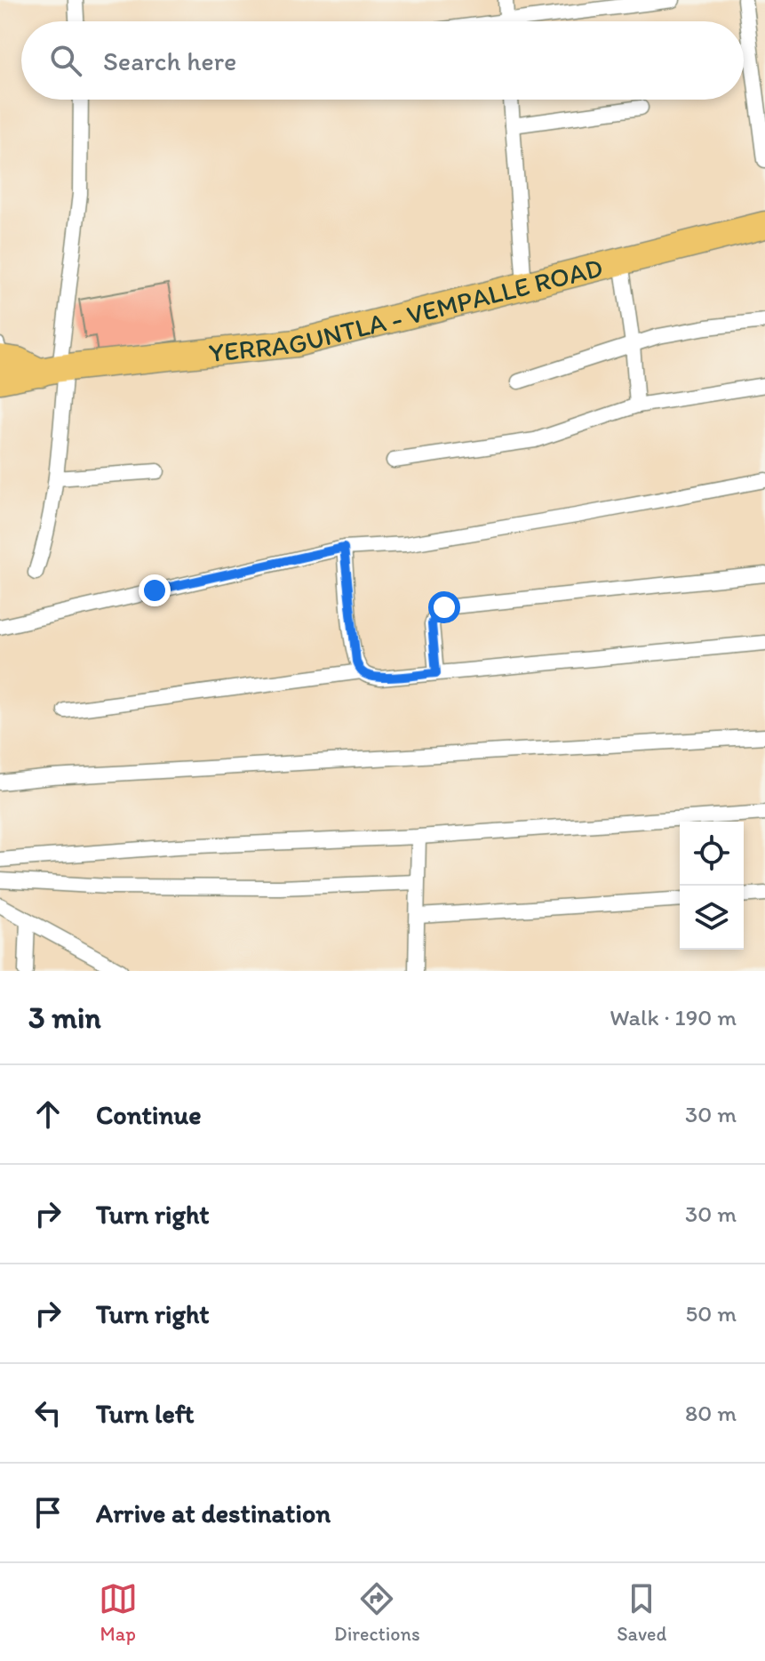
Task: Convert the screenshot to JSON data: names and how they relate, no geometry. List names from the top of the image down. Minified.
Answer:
{"streets":{"highway":["YERRAGUNTLA - VEMPALLE ROAD"]},"page":{"search":"Search here","heading":["3 min","Walk · 190 m"],"list":[["Continue","30 m"],["Turn right","30 m"],["Turn right","50 m"],["Turn left","80 m"],"Arrive at destination"],"nav":["Map","Directions","Saved"]}}
